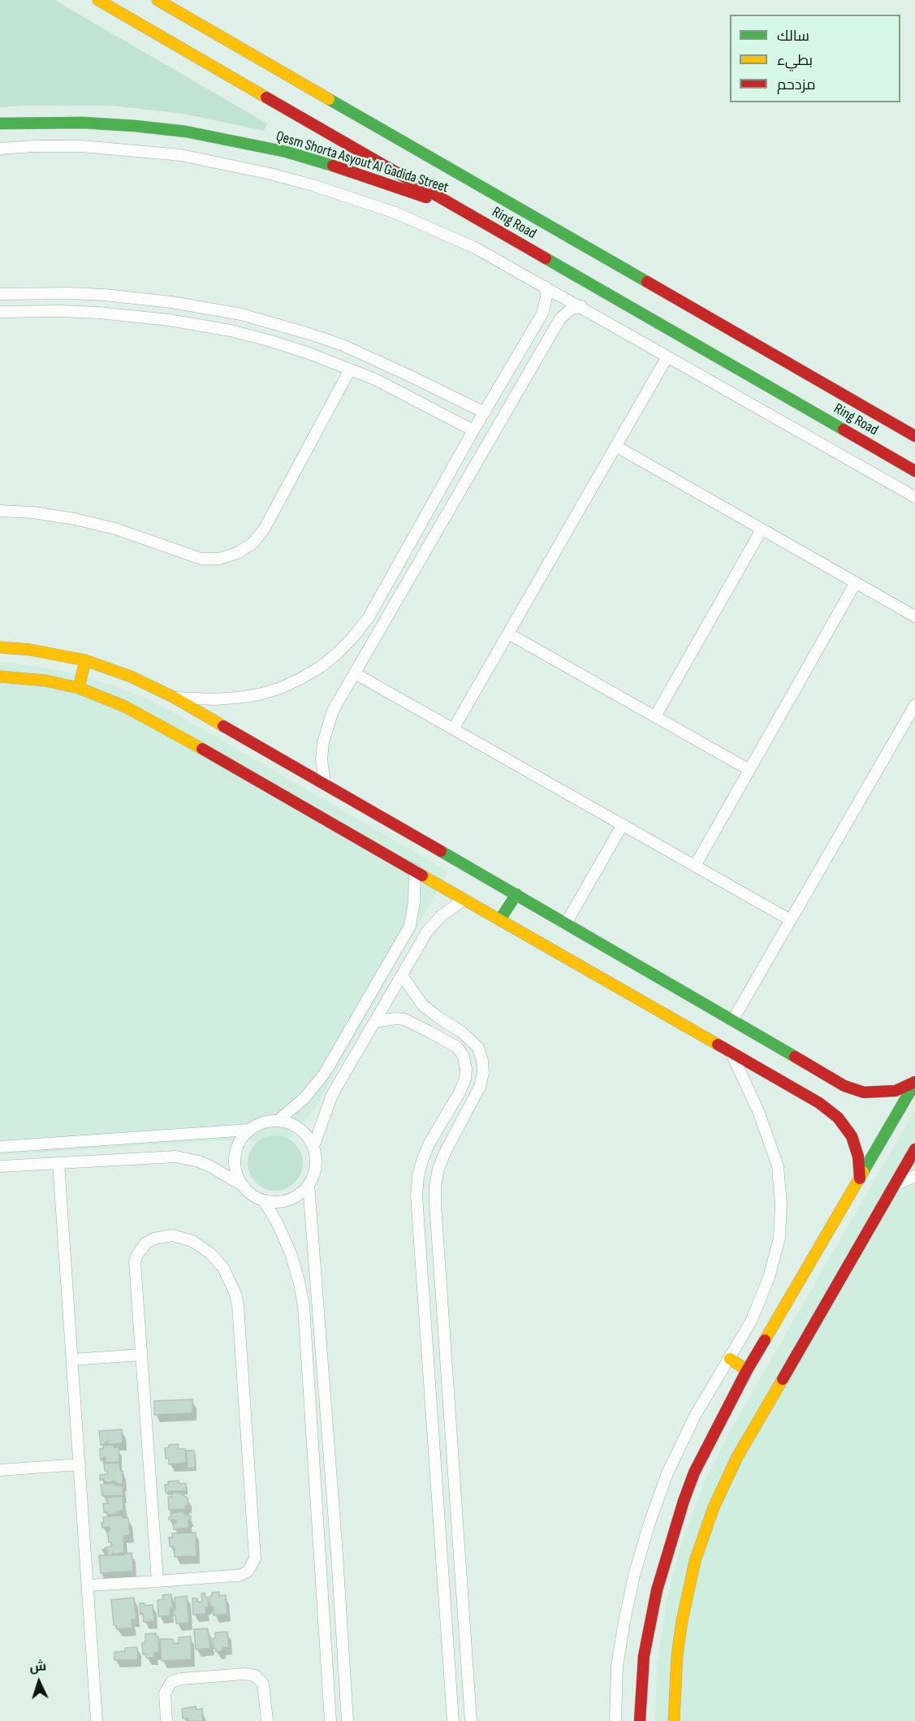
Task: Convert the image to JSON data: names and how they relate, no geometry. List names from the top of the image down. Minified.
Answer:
{"streets":{"main road":["Qesm Shorta Asyout Al Gadida Street","Ring Road"]},"crossings":[["Qesm Shorta Asyout Al Gadida Street","Ring Road"]],"legend":["سالك","بطيء","مزدحم"],"north":"top"}
